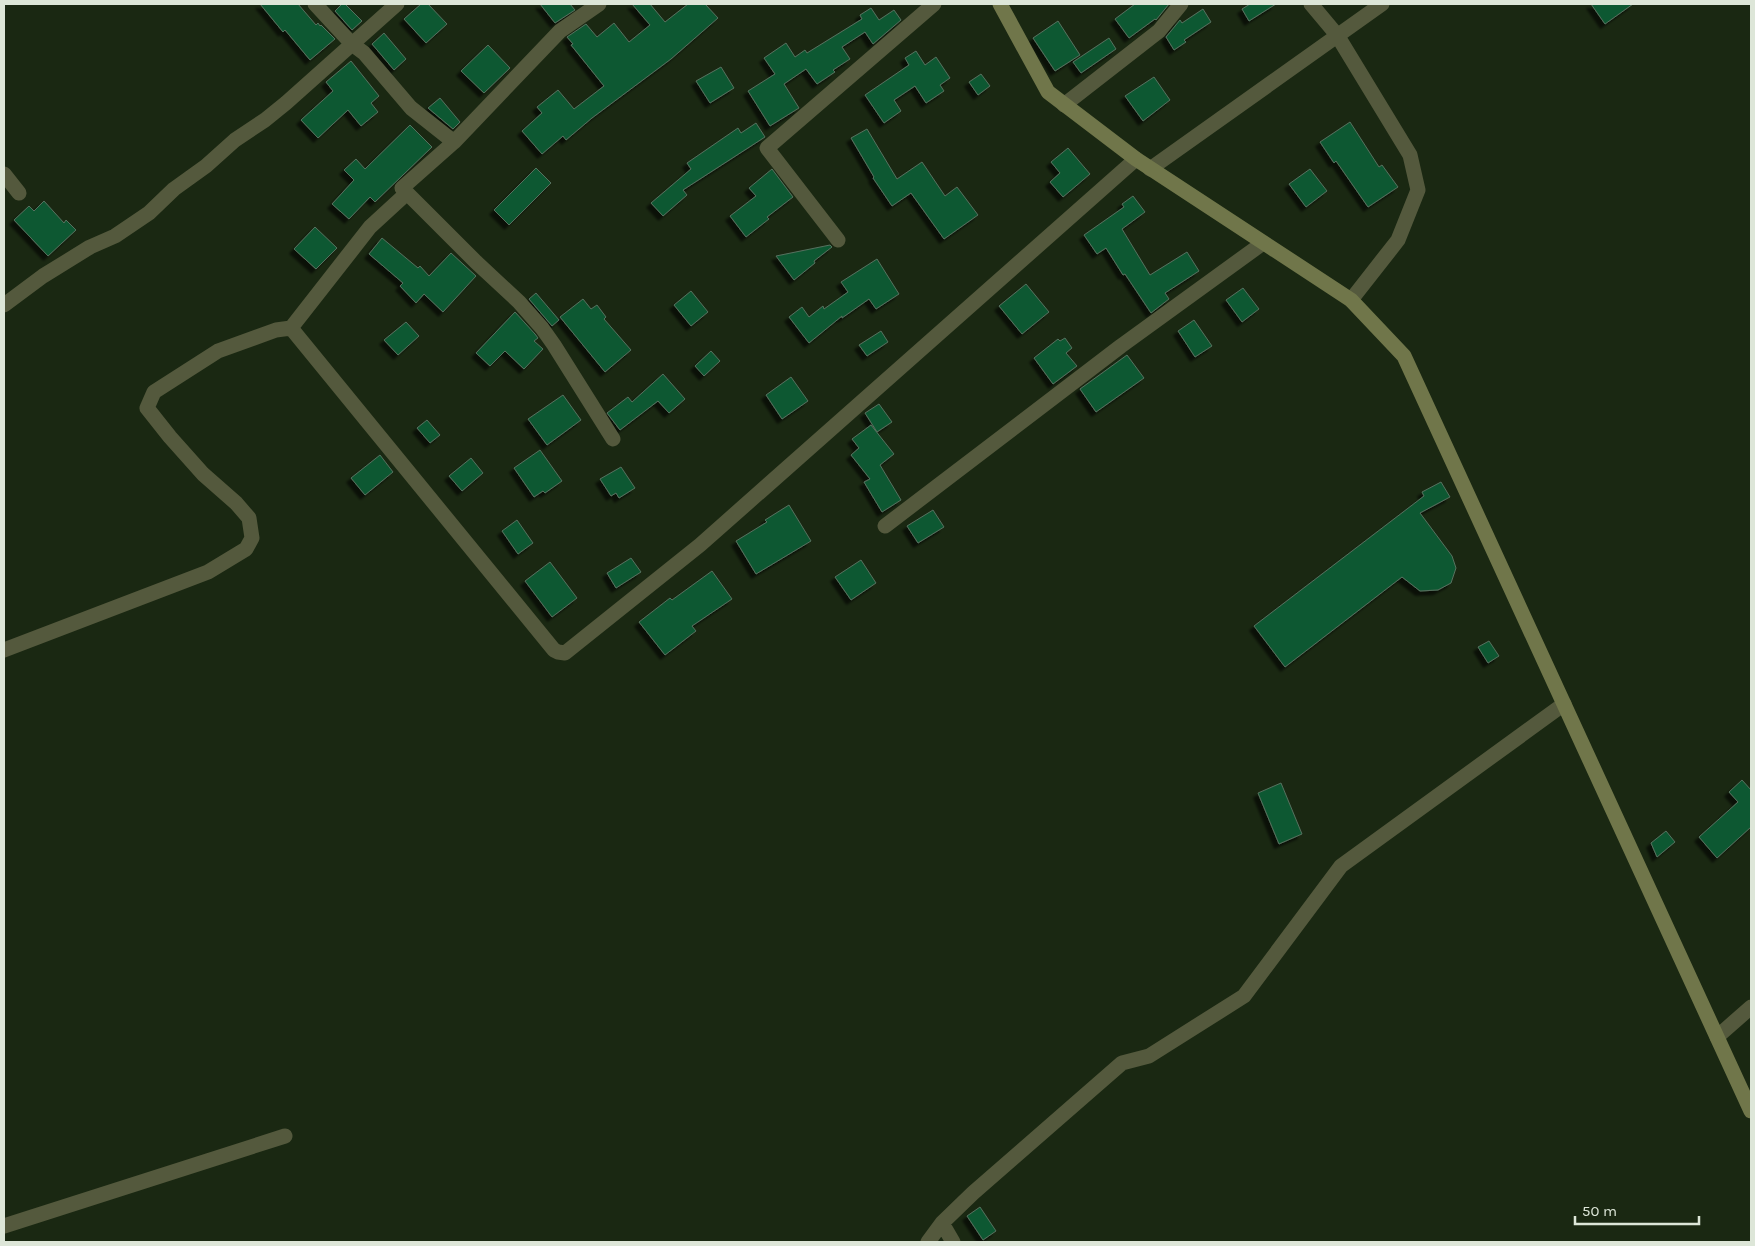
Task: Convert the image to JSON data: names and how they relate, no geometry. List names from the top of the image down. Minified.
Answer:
{"scale_bar":"50 m"}
